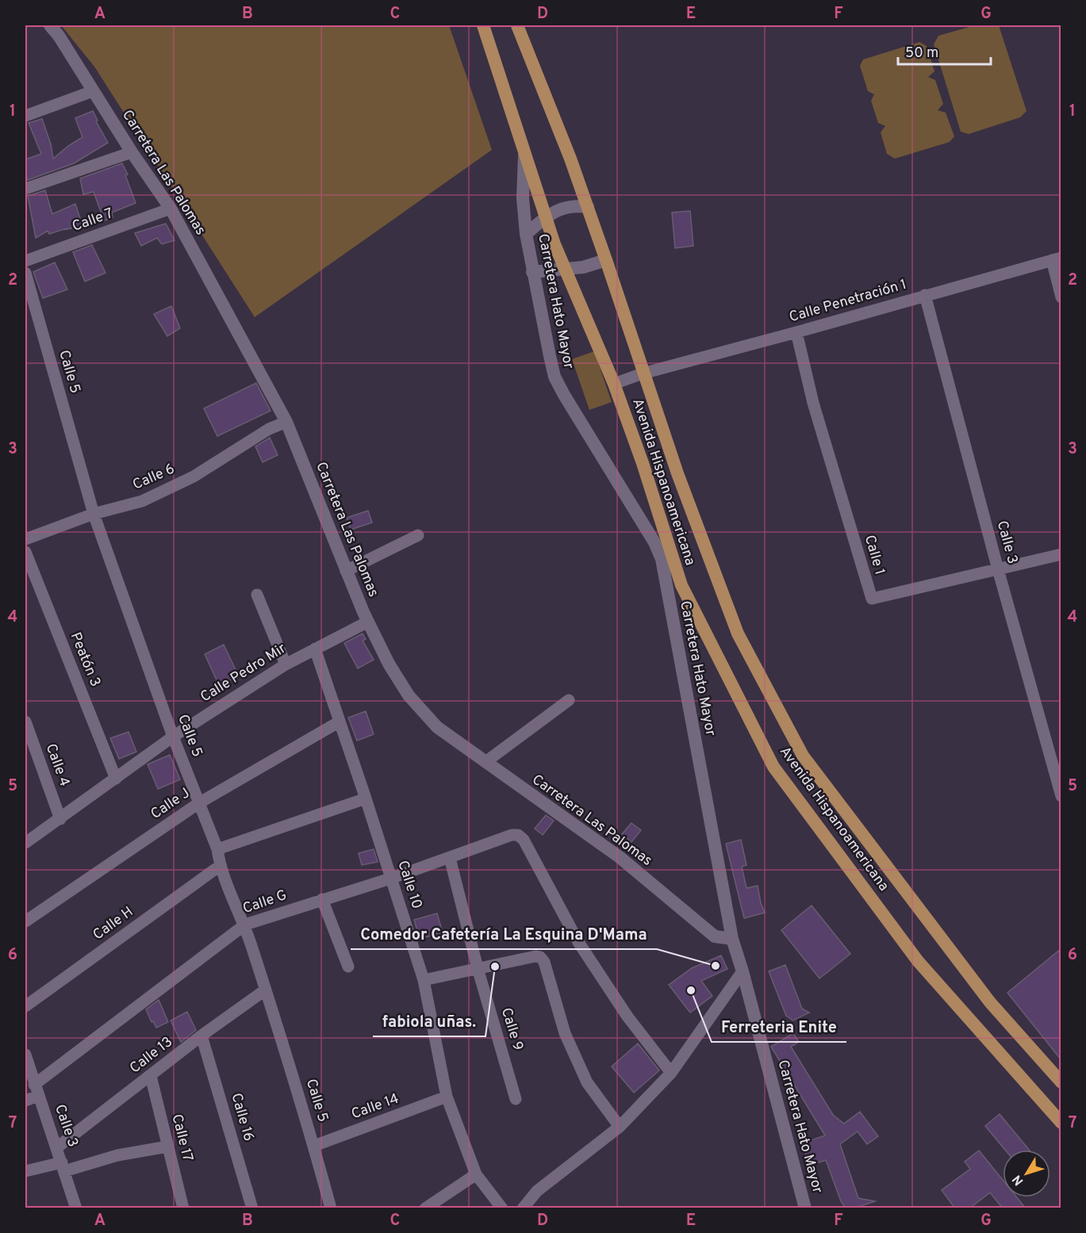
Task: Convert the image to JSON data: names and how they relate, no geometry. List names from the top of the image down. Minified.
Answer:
{"streets":{"main road":["Avenida Hispanoamericana"],"street":["Carretera Las Palomas","Calle 7","Carretera Hato Mayor","Calle Penetración 1","Calle 5","Calle 6","Calle 3","Calle 1","Peatón 3","Calle Pedro Mir","Calle 4","Calle J","Calle 10","Calle G","Calle H","Calle 9","Calle 13","Calle 14","Calle 16","Calle 17"]},"crossings":[["Carretera Las Palomas","Calle 7"],["Carretera Las Palomas","Carretera Hato Mayor"],["Carretera Las Palomas","Calle 6"],["Carretera Las Palomas","Calle Pedro Mir"],["Carretera Hato Mayor","Avenida Hispanoamericana"],["Calle Penetración 1","Avenida Hispanoamericana"],["Calle Penetración 1","Calle 3"],["Calle Penetración 1","Calle 1"],["Calle 5","Calle 6"],["Calle 5","Calle Pedro Mir"],["Calle 5","Calle J"],["Calle 5","Calle G"],["Calle 5","Calle H"],["Calle 5","Calle 13"],["Calle 5","Calle 14"],["Calle 3","Calle 1"],["Calle 3","Calle G"],["Calle 3","Calle 13"],["Peatón 3","Calle Pedro Mir"],["Calle Pedro Mir","Calle 4"],["Calle Pedro Mir","Calle 10"],["Calle J","Calle 10"],["Calle 10","Calle G"],["Calle 10","Calle 14"],["Calle G","Calle 9"],["Calle 13","Calle 16"],["Calle 13","Calle 17"]],"places":["Comedor Cafetería La Esquina D'Mama","fabiola uñas.","Ferreteria Enite"],"scale_bar":"50 m","north":"bottom left","grid":{"columns":["A","B","C","D","E","F","G"],"rows":["1","2","3","4","5","6","7"]}}
